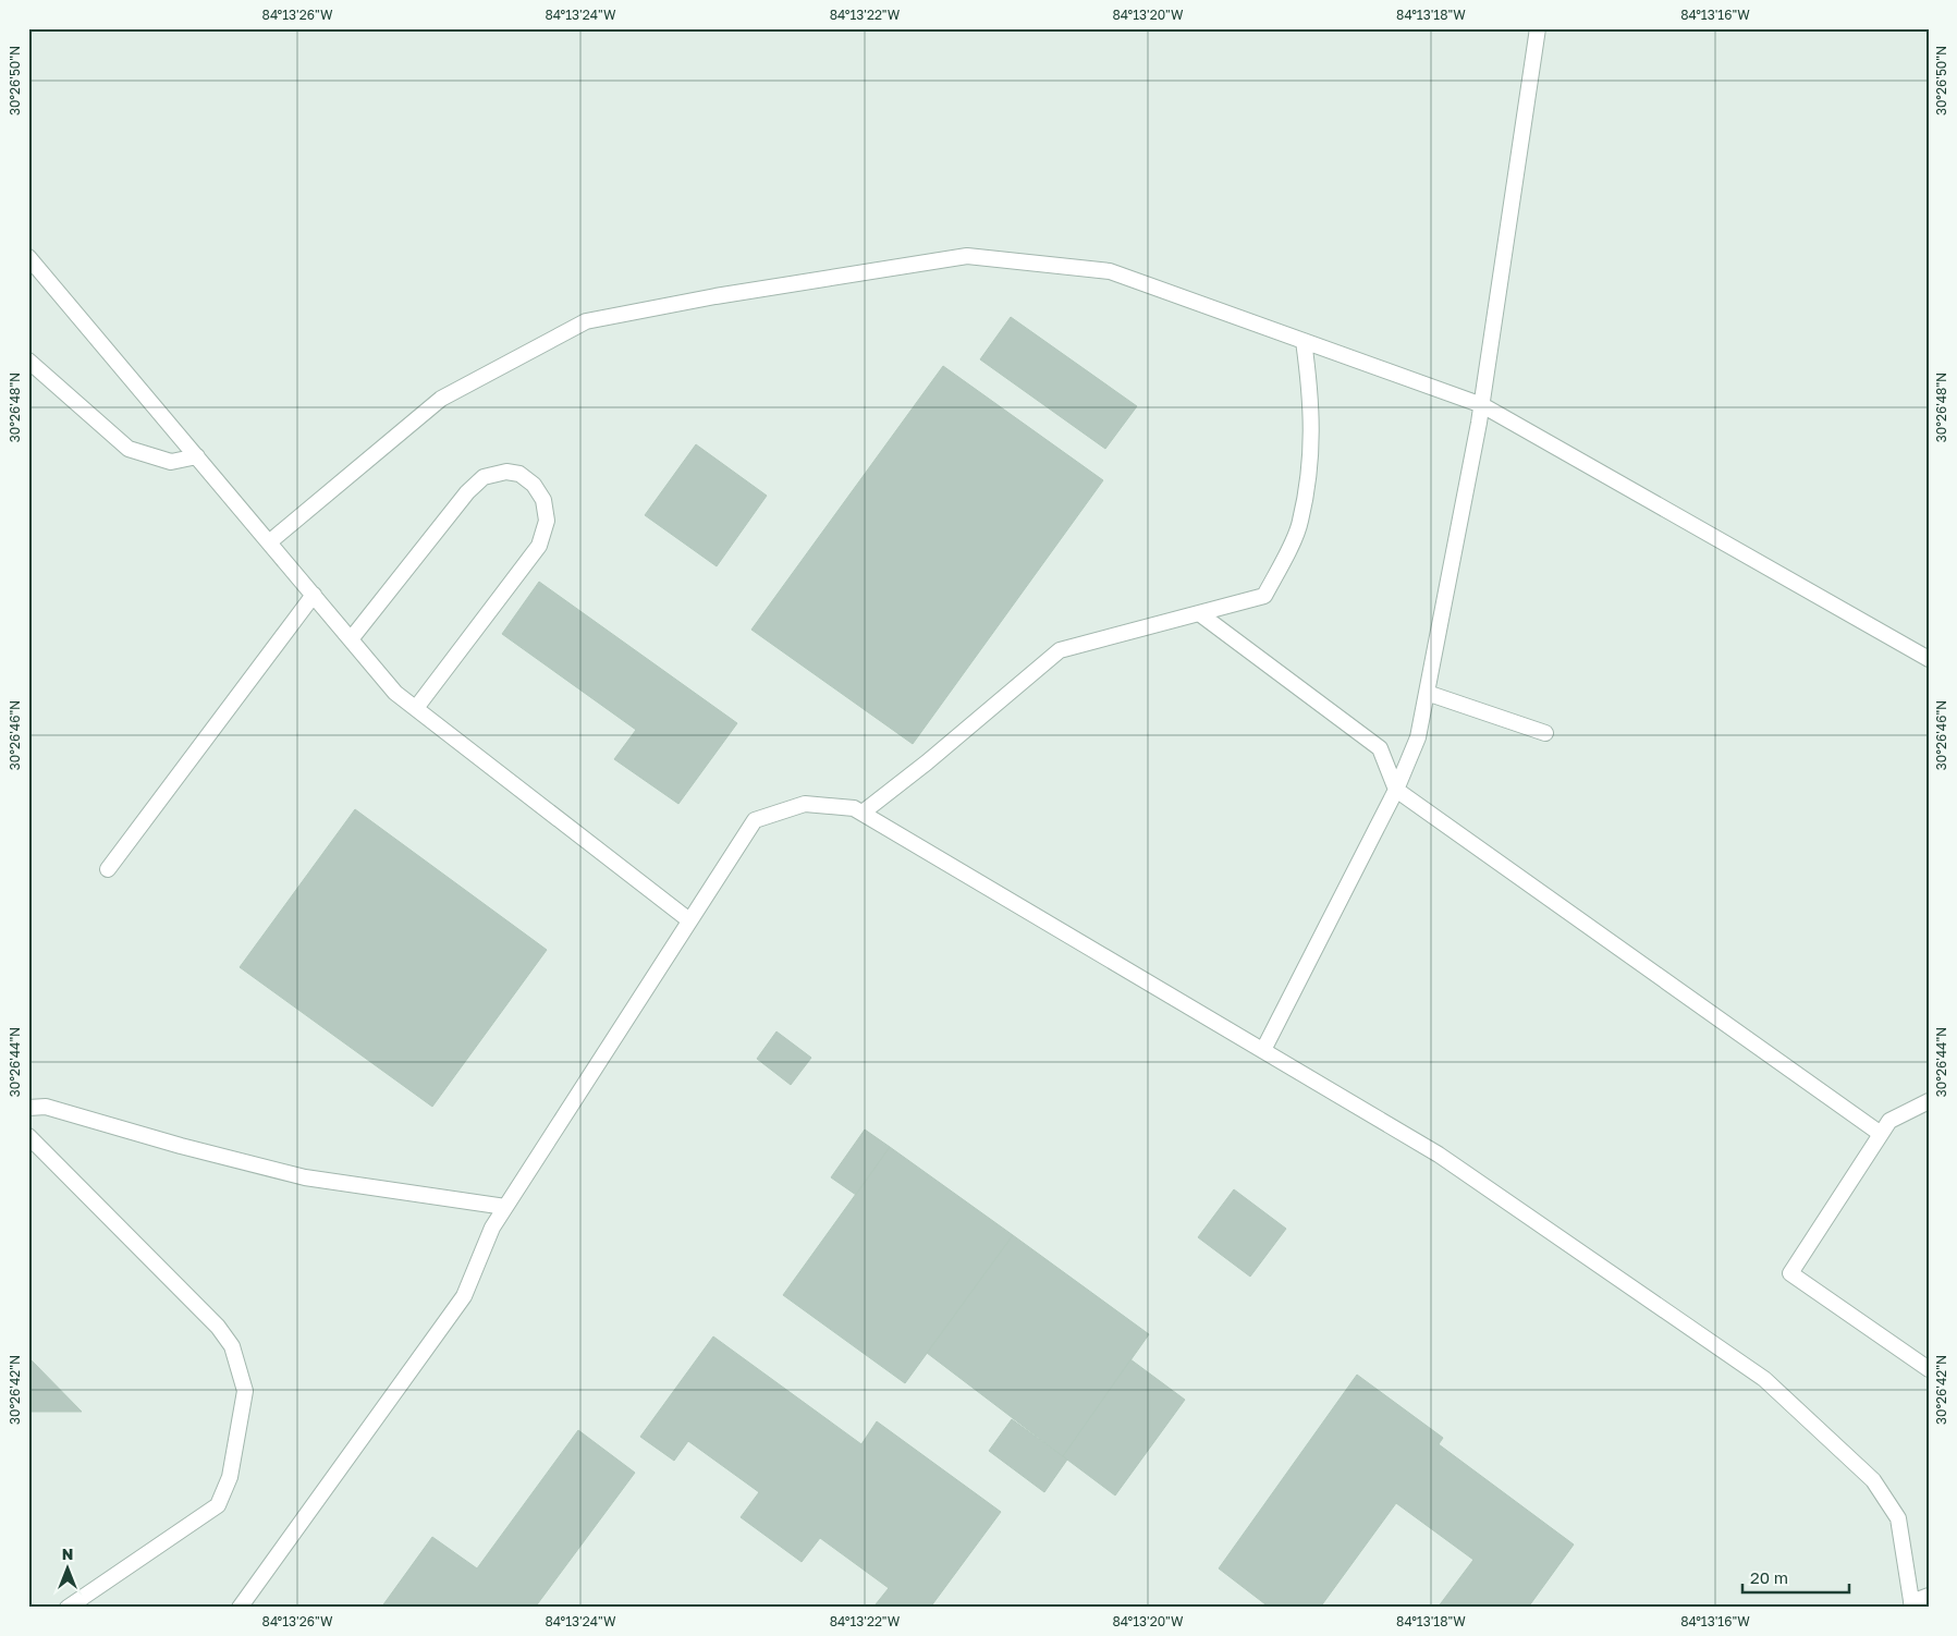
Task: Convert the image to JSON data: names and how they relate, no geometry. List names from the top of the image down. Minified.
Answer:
{"scale_bar":"20 m","north":"top","coordinates":["84°13'26\"W","84°13'24\"W","84°13'22\"W","84°13'20\"W","84°13'18\"W","84°13'16\"W","30°26'50\"N","30°26'48\"N","30°26'46\"N","30°26'44\"N","30°26'42\"N"]}
